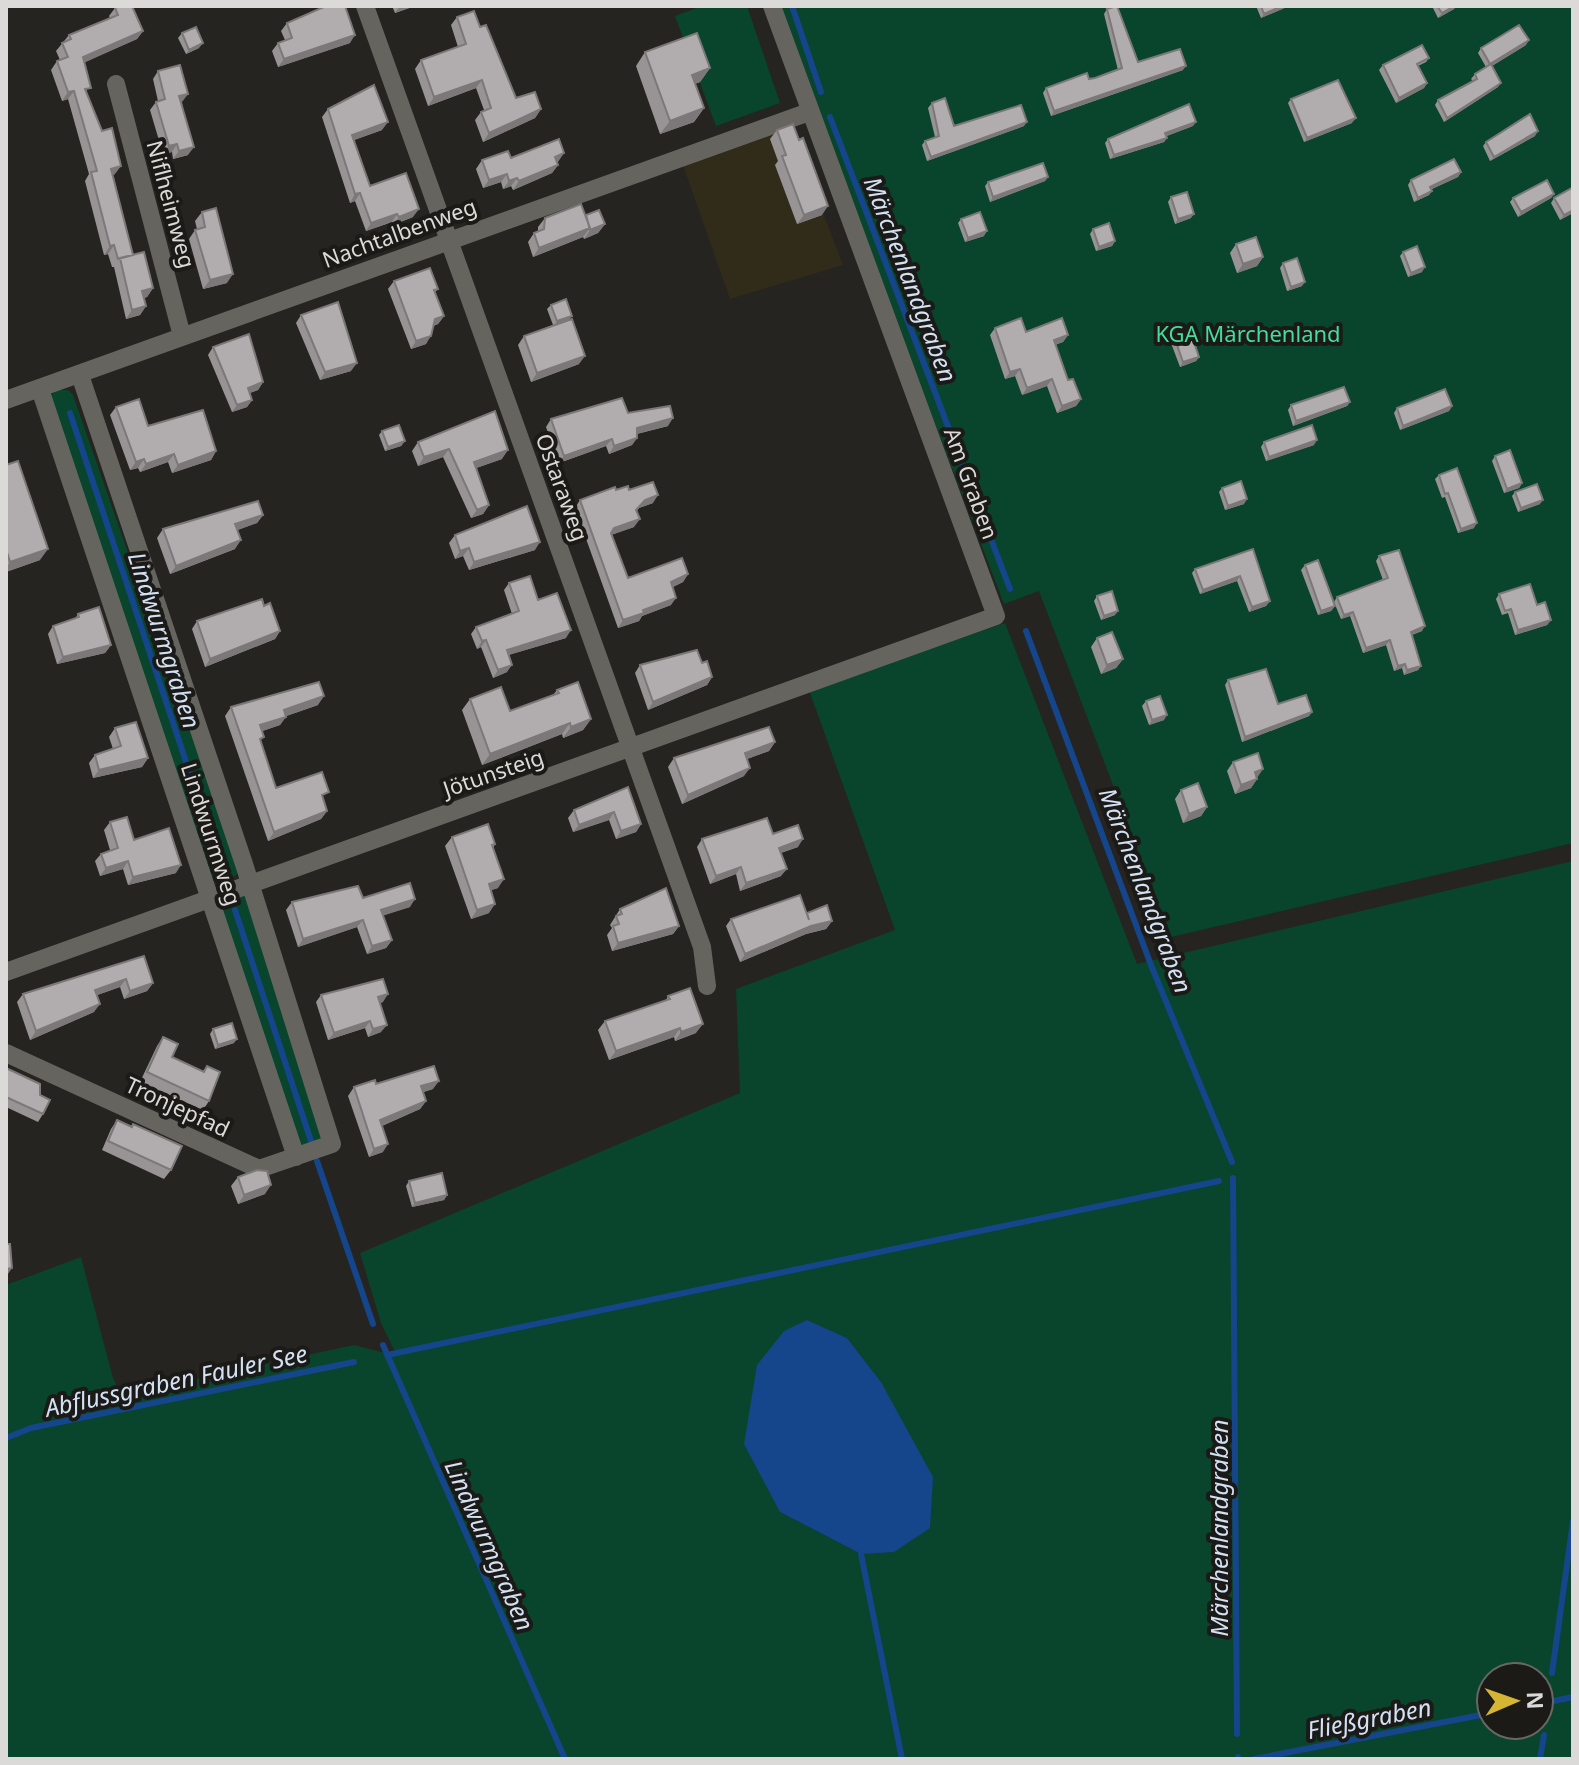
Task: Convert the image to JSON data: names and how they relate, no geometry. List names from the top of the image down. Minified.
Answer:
{"streets":{"street":["Niflheimweg","Nachtalbenweg","Am Graben","Ostaraweg","Jötunsteig","Lindwurmweg","Tronjepfad"]},"crossings":[["Niflheimweg","Nachtalbenweg"],["Nachtalbenweg","Am Graben"],["Nachtalbenweg","Ostaraweg"],["Nachtalbenweg","Lindwurmweg"],["Am Graben","Jötunsteig"],["Ostaraweg","Jötunsteig"],["Jötunsteig","Lindwurmweg"],["Lindwurmweg","Tronjepfad"]],"water":["Märchenlandgraben","Lindwurmgraben","Abflussgraben Fauler See","Fließgraben"],"parks":["KGA Märchenland"],"north":"right"}
